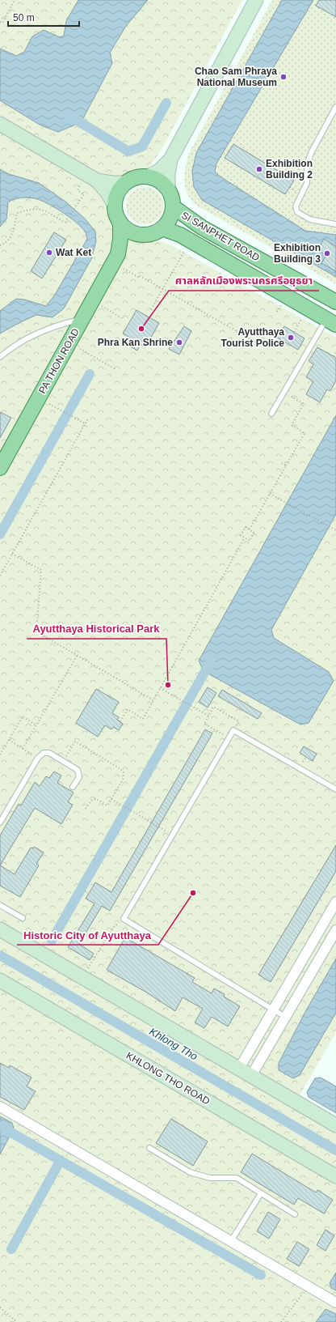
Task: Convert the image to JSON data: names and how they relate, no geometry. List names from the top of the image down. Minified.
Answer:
{"streets":{"main road":["SI SANPHET ROAD","PA THON ROAD"],"street":["KHLONG THO ROAD"]},"crossings":[["SI SANPHET ROAD","PA THON ROAD"]],"water":["Khlong Tho"],"places":["Chao Sam Phraya National Museum","Exhibition Building 2","Wat Ket","Exhibition Building 3","ศาลหลักเมืองพระนครศรีอยุธยา","Ayutthaya Tourist Police","Phra Kan Shrine","Ayutthaya Historical Park","Historic City of Ayutthaya"],"scale_bar":"50 m"}
